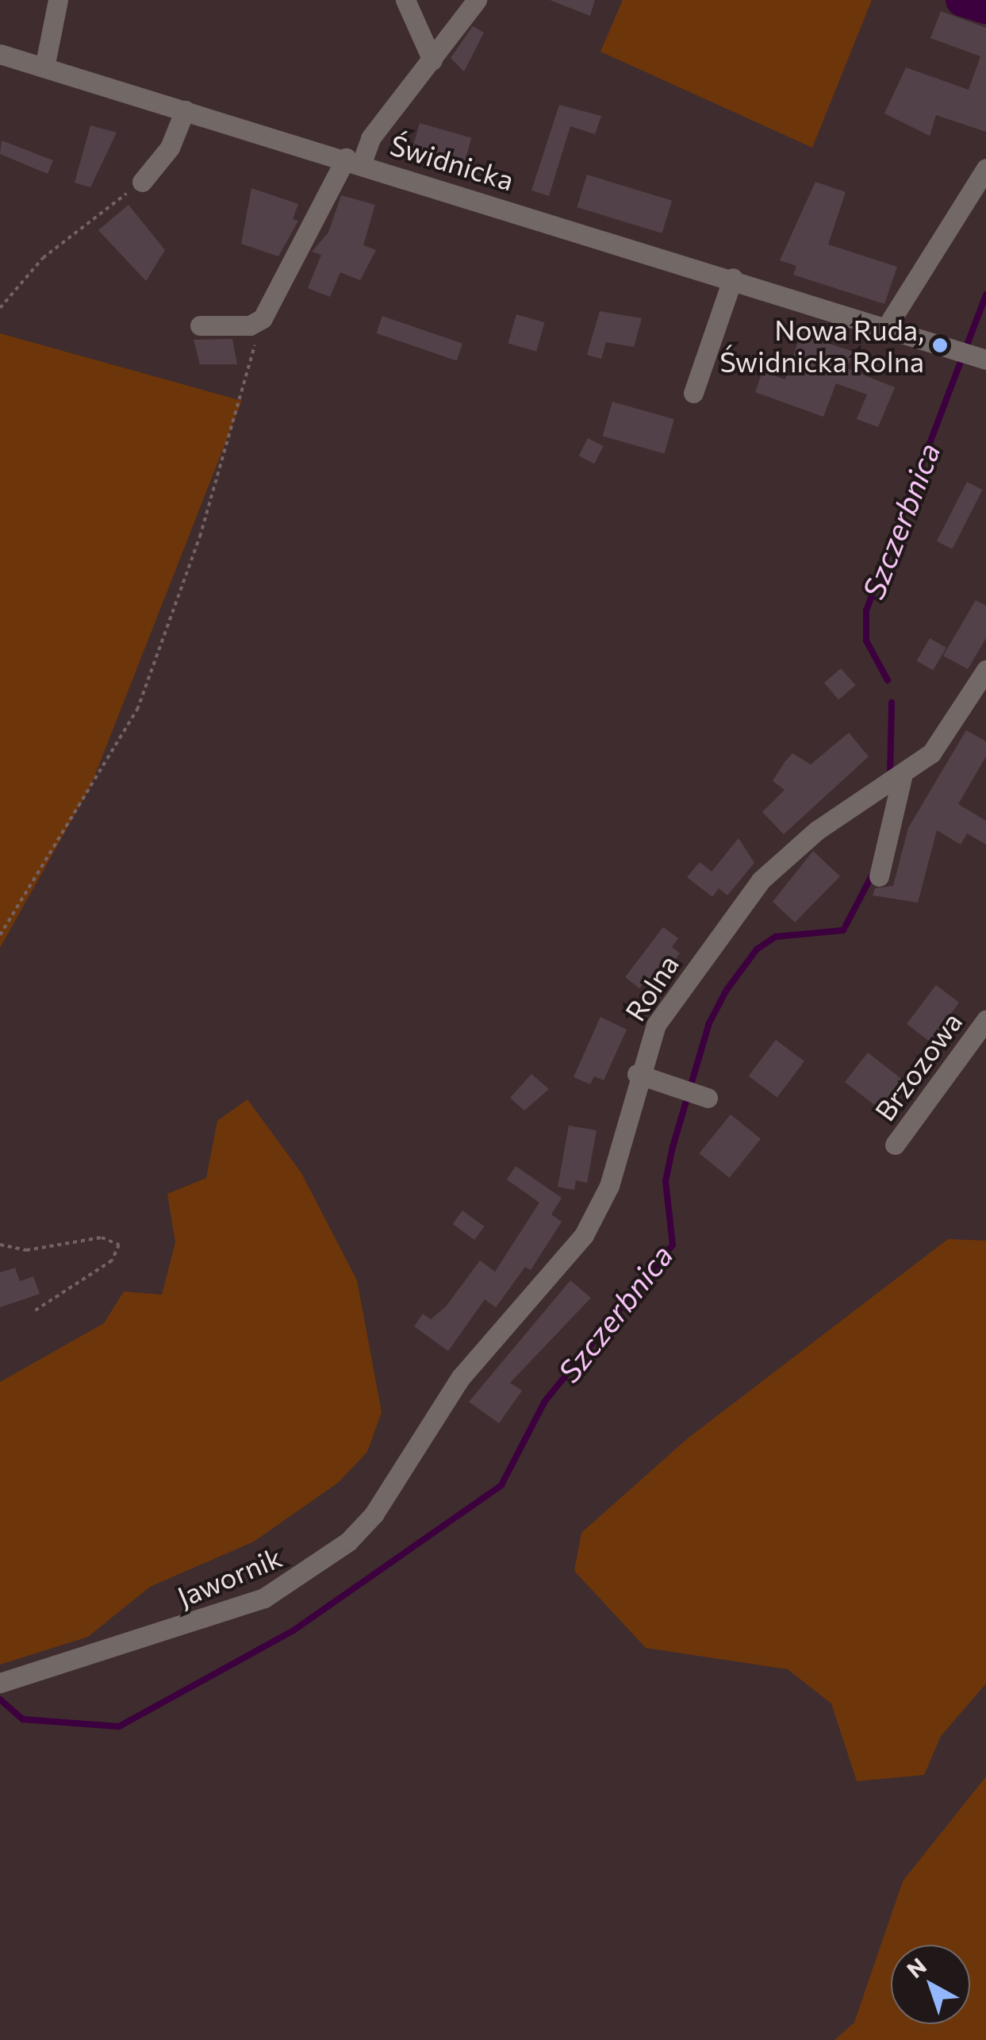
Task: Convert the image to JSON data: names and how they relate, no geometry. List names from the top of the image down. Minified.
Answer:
{"streets":{"street":["Świdnicka","Rolna","Brzozowa","Jawornik"]},"crossings":[["Rolna","Jawornik"]],"water":["Szczerbnica"],"places":["Nowa Ruda, Świdnicka Rolna"],"north":"top left"}
